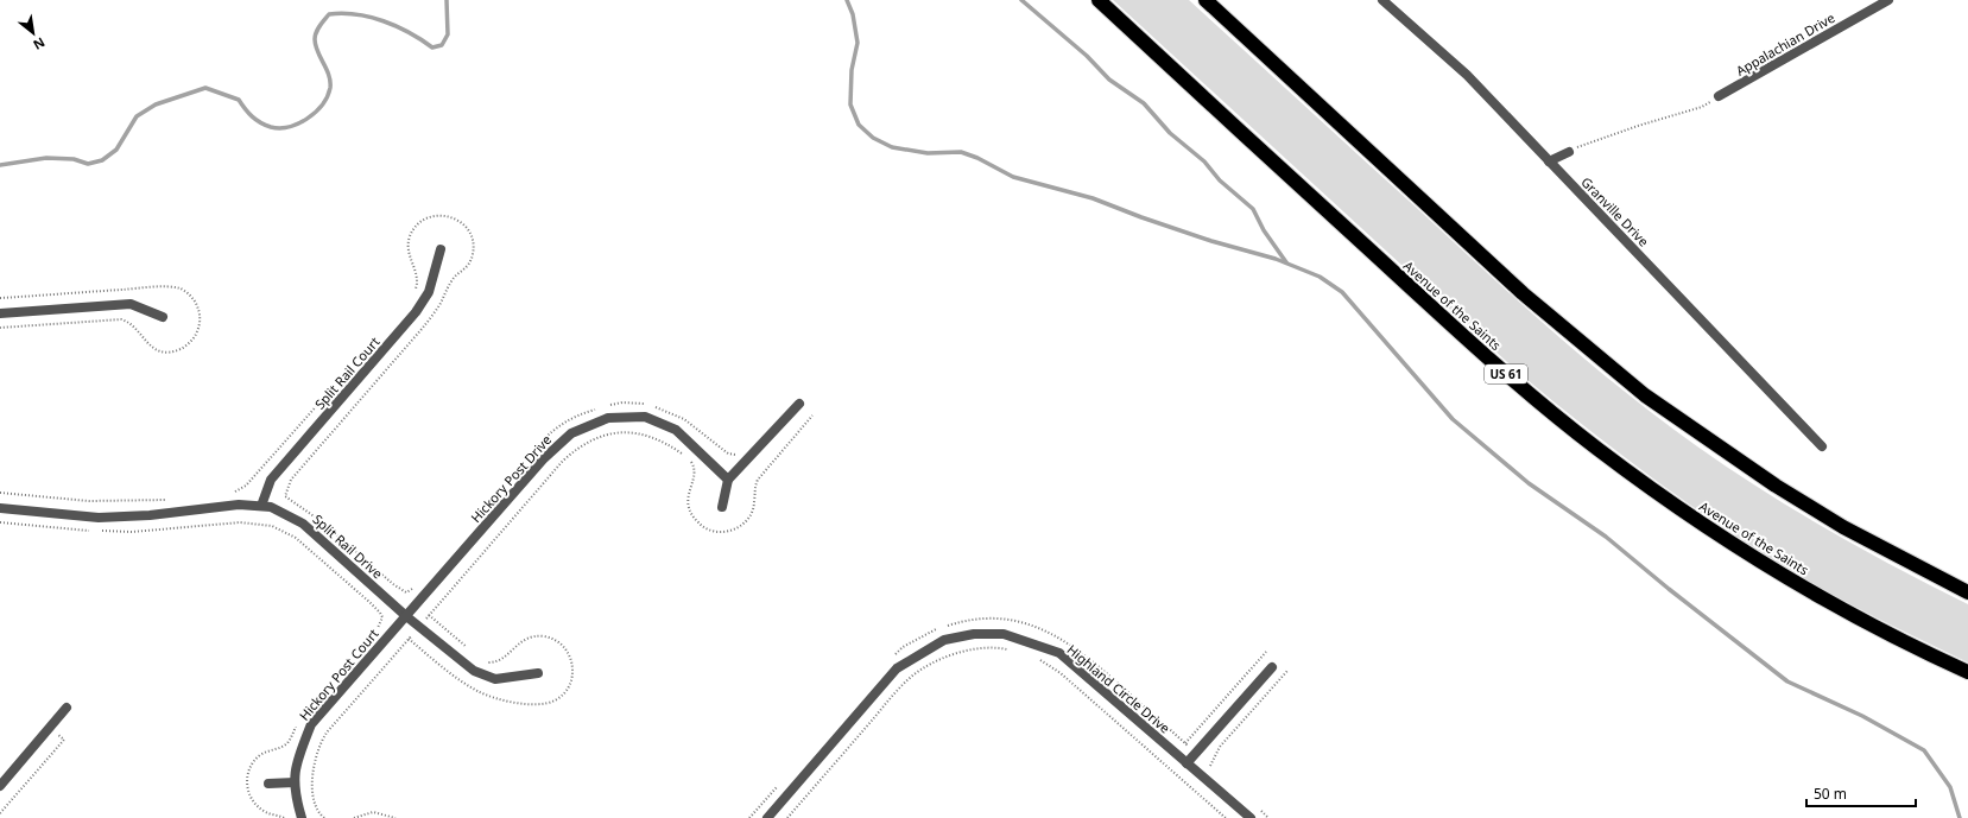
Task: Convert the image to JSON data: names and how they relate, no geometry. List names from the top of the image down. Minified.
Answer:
{"streets":{"highway":["Avenue of the Saints","US 61"],"street":["Appalachian Drive","Granville Drive","Split Rail Court","Hickory Post Drive","Split Rail Drive","Hickory Post Court","Highland Circle Drive"]},"crossings":[["Split Rail Court","Split Rail Drive"],["Hickory Post Drive","Split Rail Drive"],["Hickory Post Drive","Hickory Post Court"],["Split Rail Drive","Hickory Post Court"]],"scale_bar":"50 m","north":"bottom right"}
